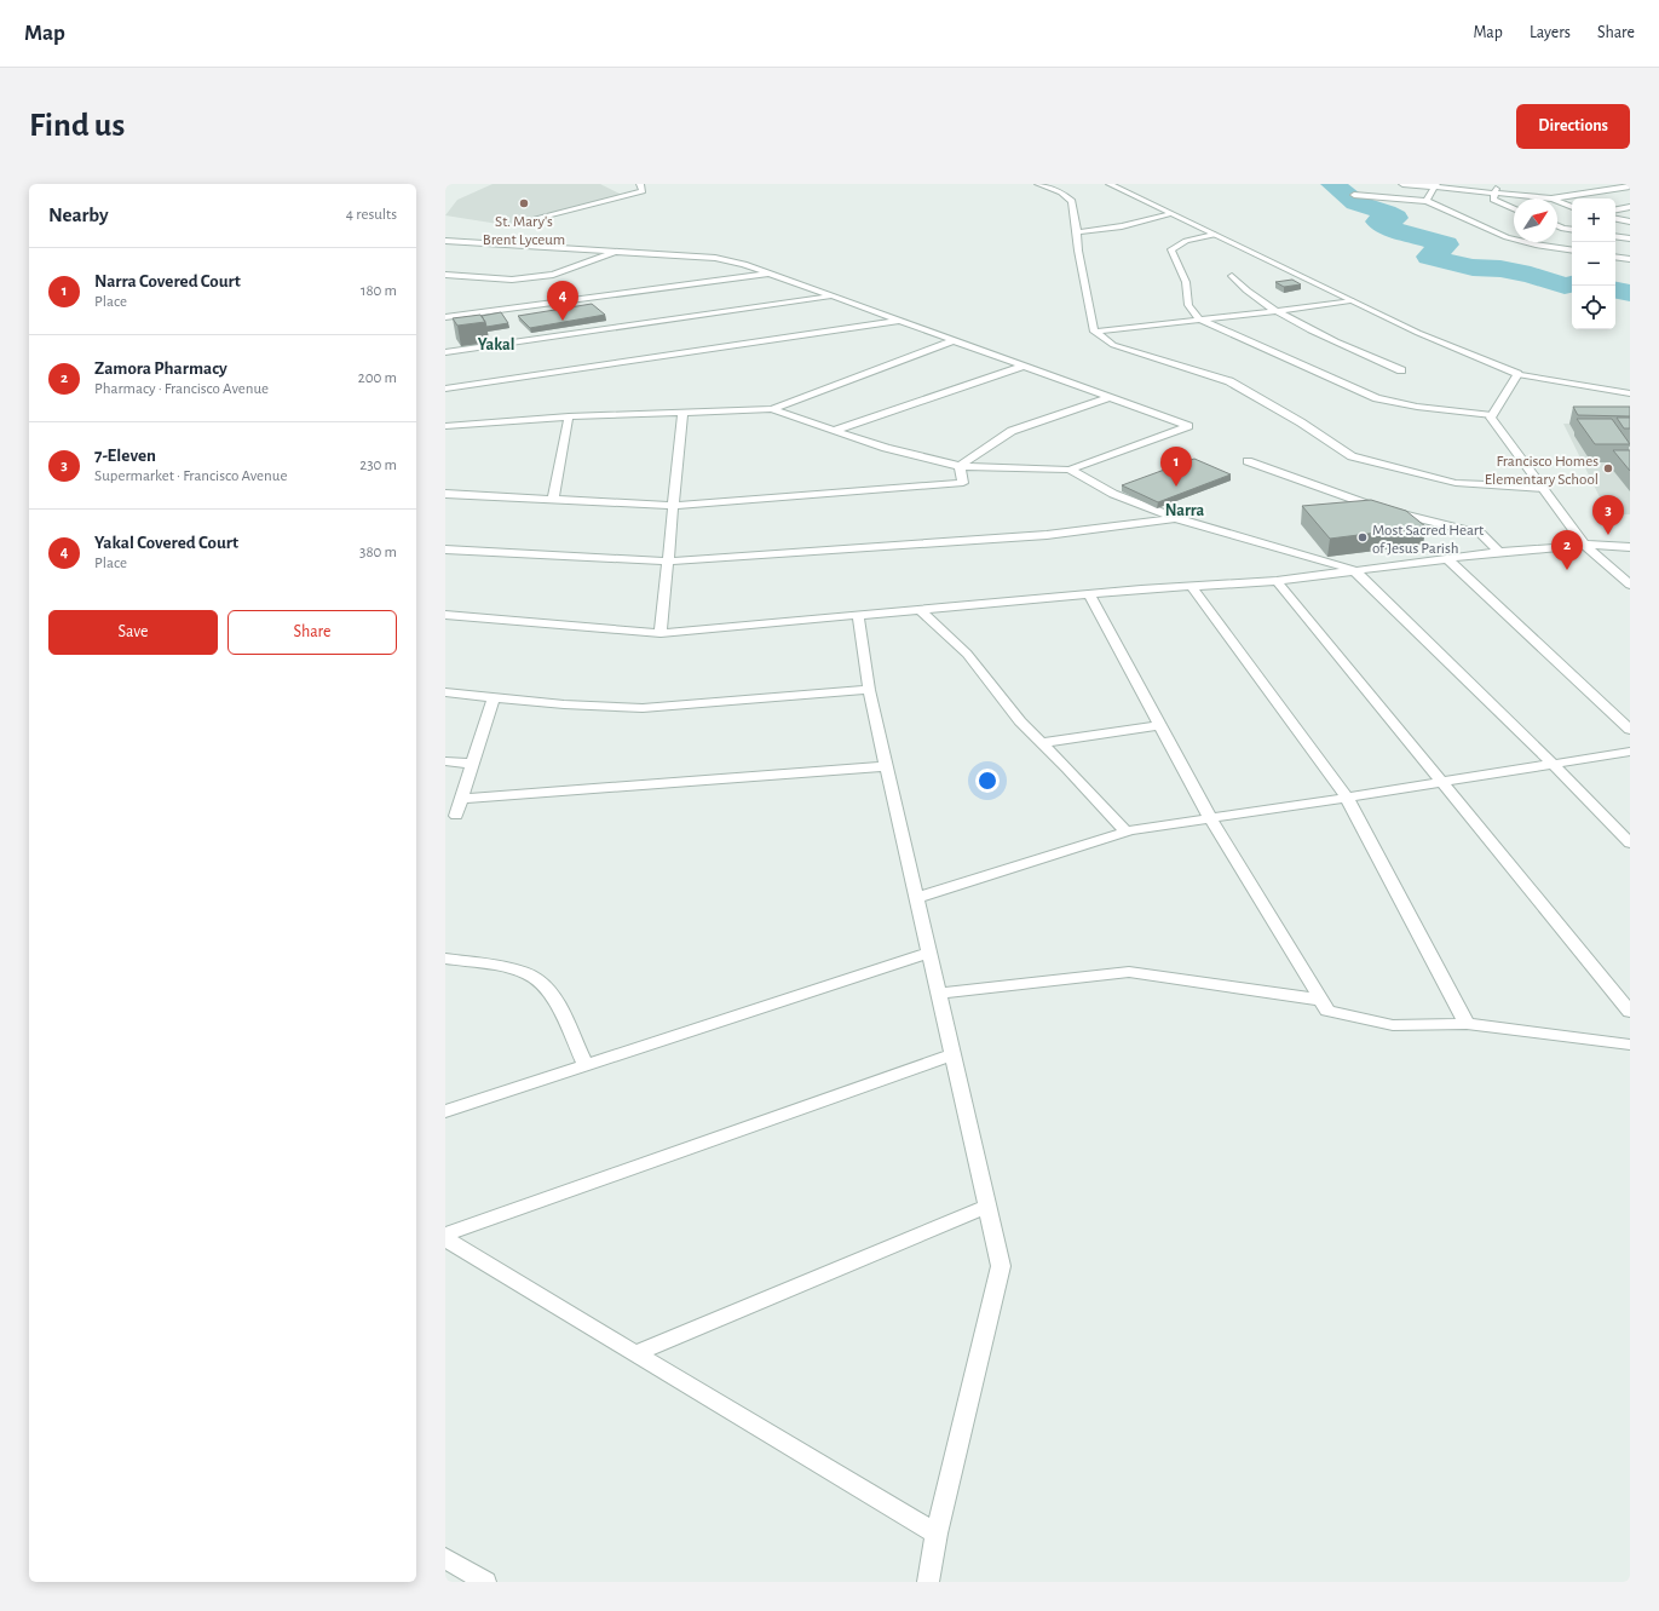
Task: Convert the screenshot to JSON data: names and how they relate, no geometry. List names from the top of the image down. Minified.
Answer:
{"districts":["Yakal","Narra"],"places":["St. Mary's Brent Lyceum","Francisco Homes Elementary School","Most Sacred Heart of Jesus Parish"],"north":"top right","page":{"header":"Map","nav":["Map","Layers","Share"],"buttons":["Directions",["Save","Share"]],"title":"Find us","heading":["Nearby","4 results"],"map_buttons":["+","−"],"list":[{"mark":"1","name":"Narra Covered Court","note":"Place","value":"180 m"},{"mark":"2","name":"Zamora Pharmacy","note":"Pharmacy · Francisco Avenue","value":"200 m"},{"mark":"3","name":"7-Eleven","note":"Supermarket · Francisco Avenue","value":"230 m"},{"mark":"4","name":"Yakal Covered Court","note":"Place","value":"380 m"}],"pins":["4","1","3","2"]}}
